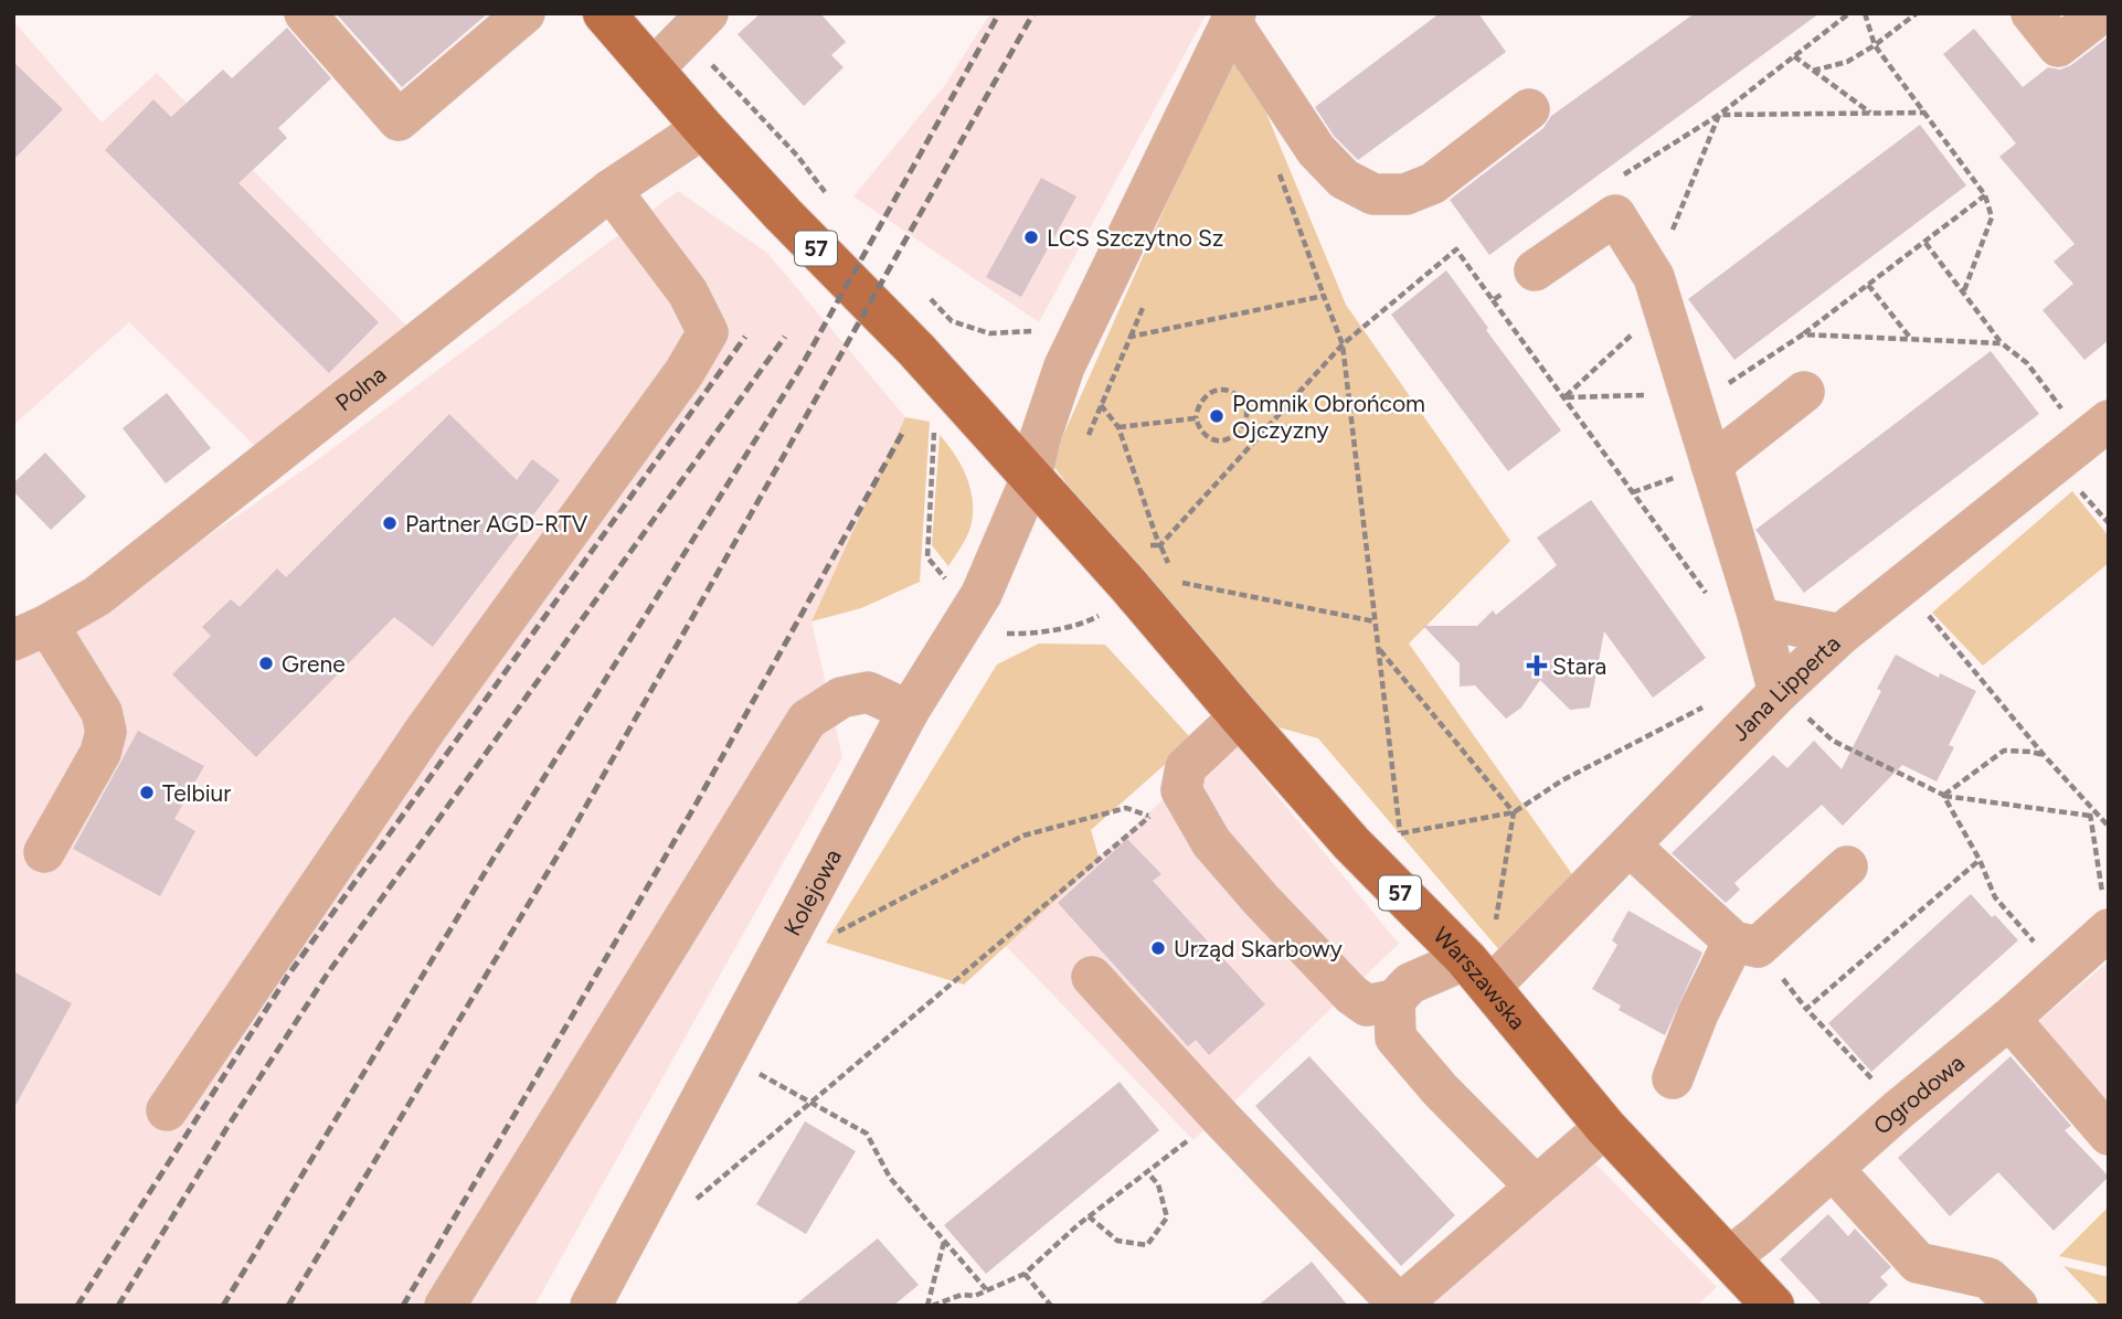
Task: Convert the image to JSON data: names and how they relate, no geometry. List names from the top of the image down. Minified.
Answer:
{"streets":{"main road":["57","Warszawska"],"street":["Polna","Jana Lipperta","Kolejowa","Ogrodowa"]},"crossings":[["57","Polna"],["57","Kolejowa"],["57","Warszawska"],["Jana Lipperta","Warszawska"],["Kolejowa","Warszawska"],["Warszawska","Ogrodowa"]],"places":{"other":["LCS Szczytno Sz","Pomnik Obrońcom Ojczyzny","Partner AGD-RTV","Grene","Telbiur","Urząd Skarbowy"],"health":["Stara"]}}
